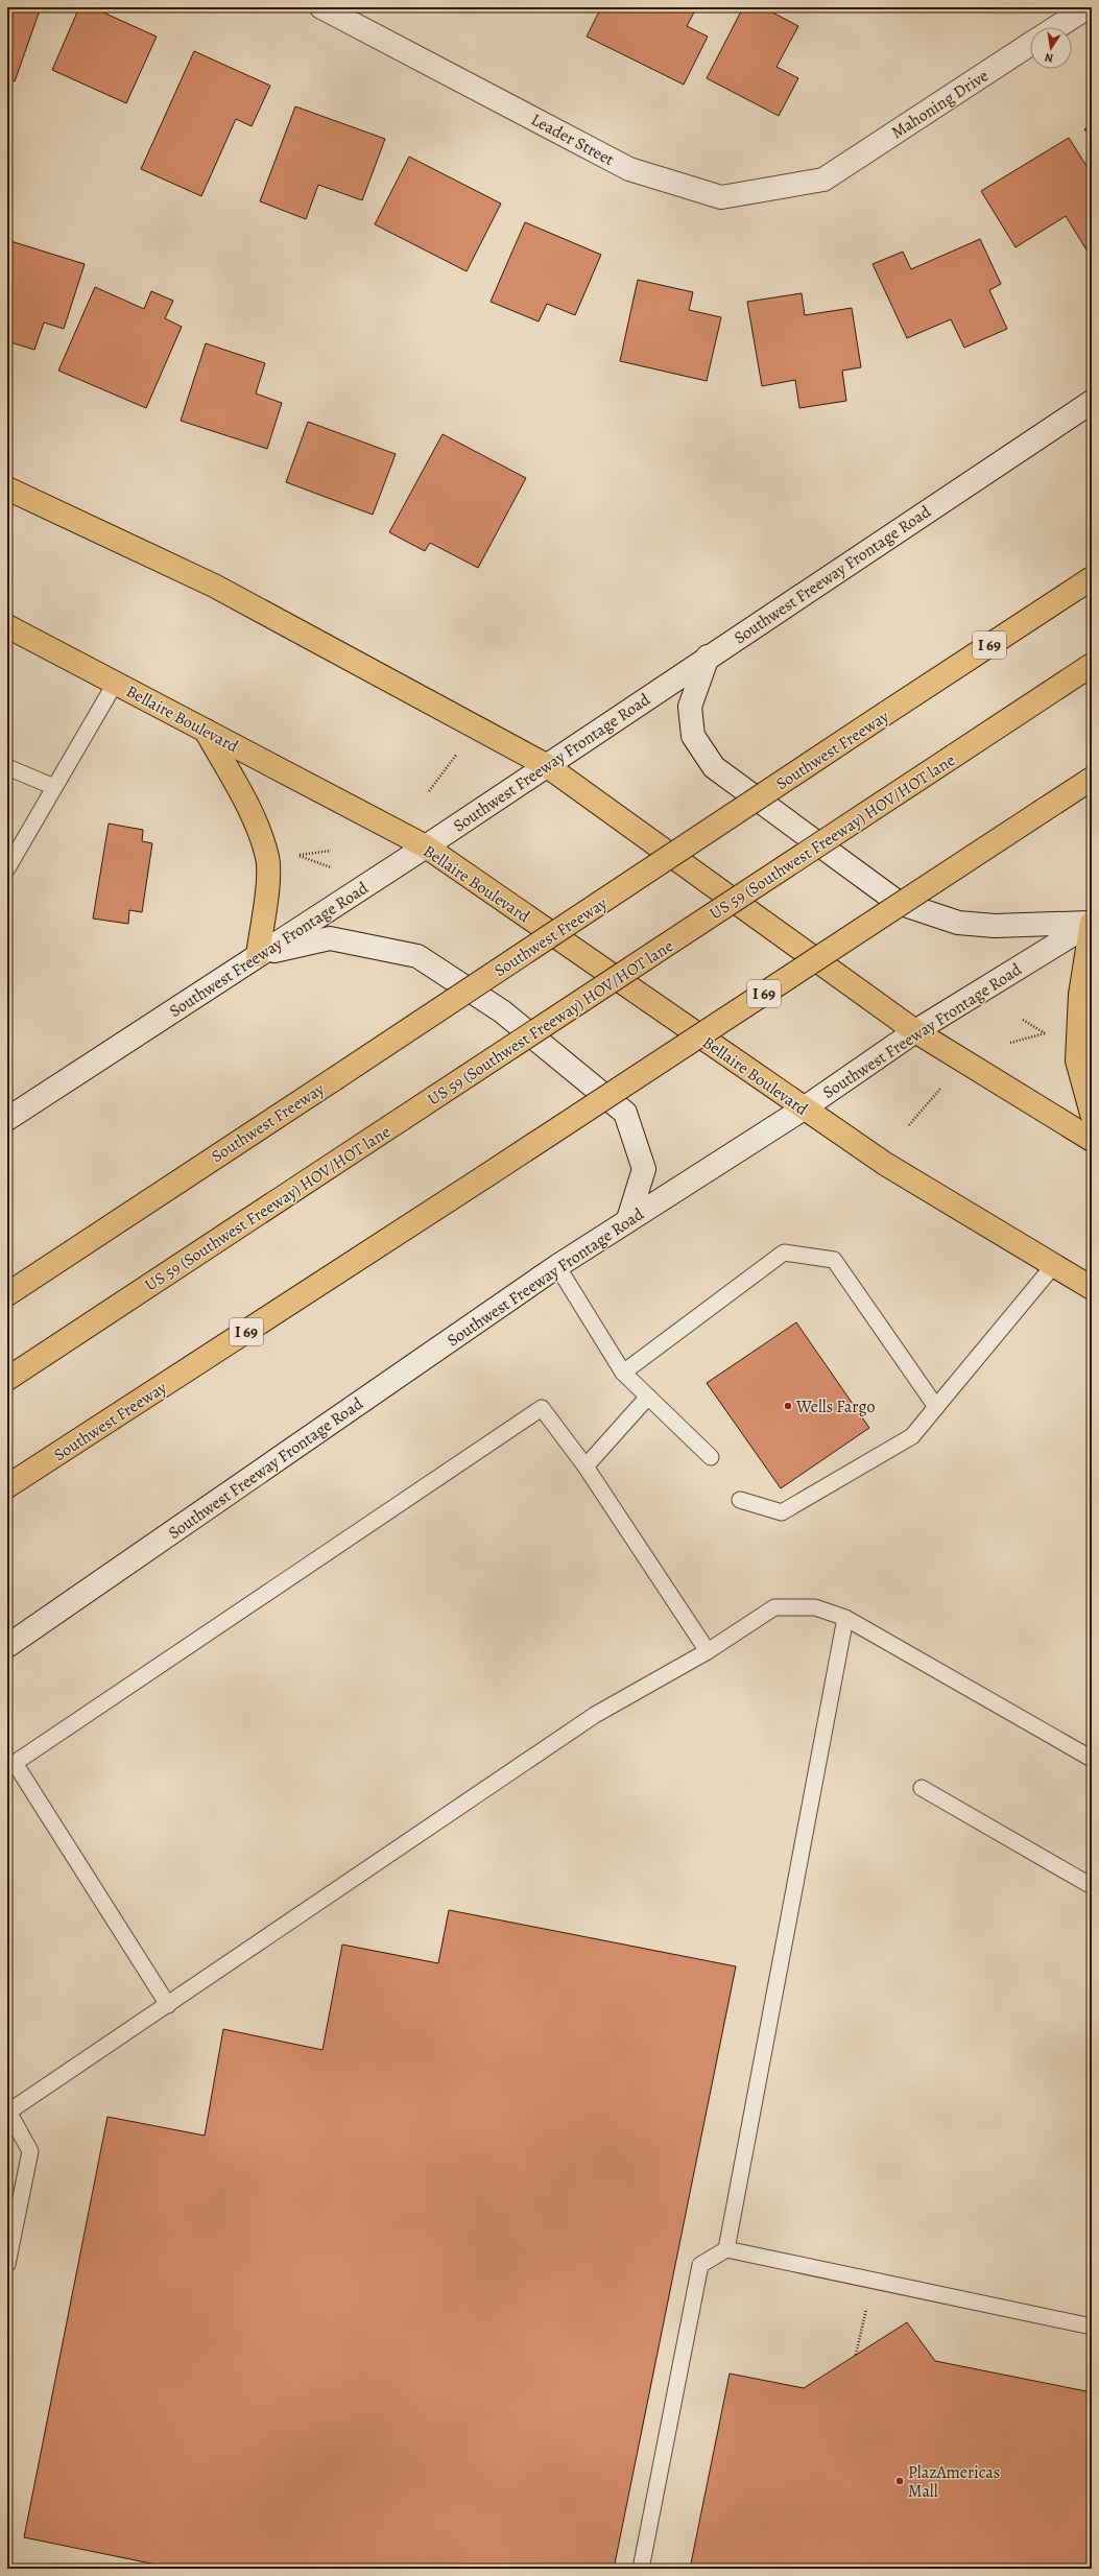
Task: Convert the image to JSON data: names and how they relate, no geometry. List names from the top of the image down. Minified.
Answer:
{"streets":{"main road":["Mahoning Drive","Leader Street","Southwest Freeway Frontage Road","I 69","Bellaire Boulevard","Southwest Freeway","US 59 (Southwest Freeway) HOV/HOT lane"]},"crossings":[["Mahoning Drive","Leader Street"],["Southwest Freeway Frontage Road","Bellaire Boulevard"]],"places":["Wells Fargo","PlazAmericas Mall"],"north":"bottom"}
